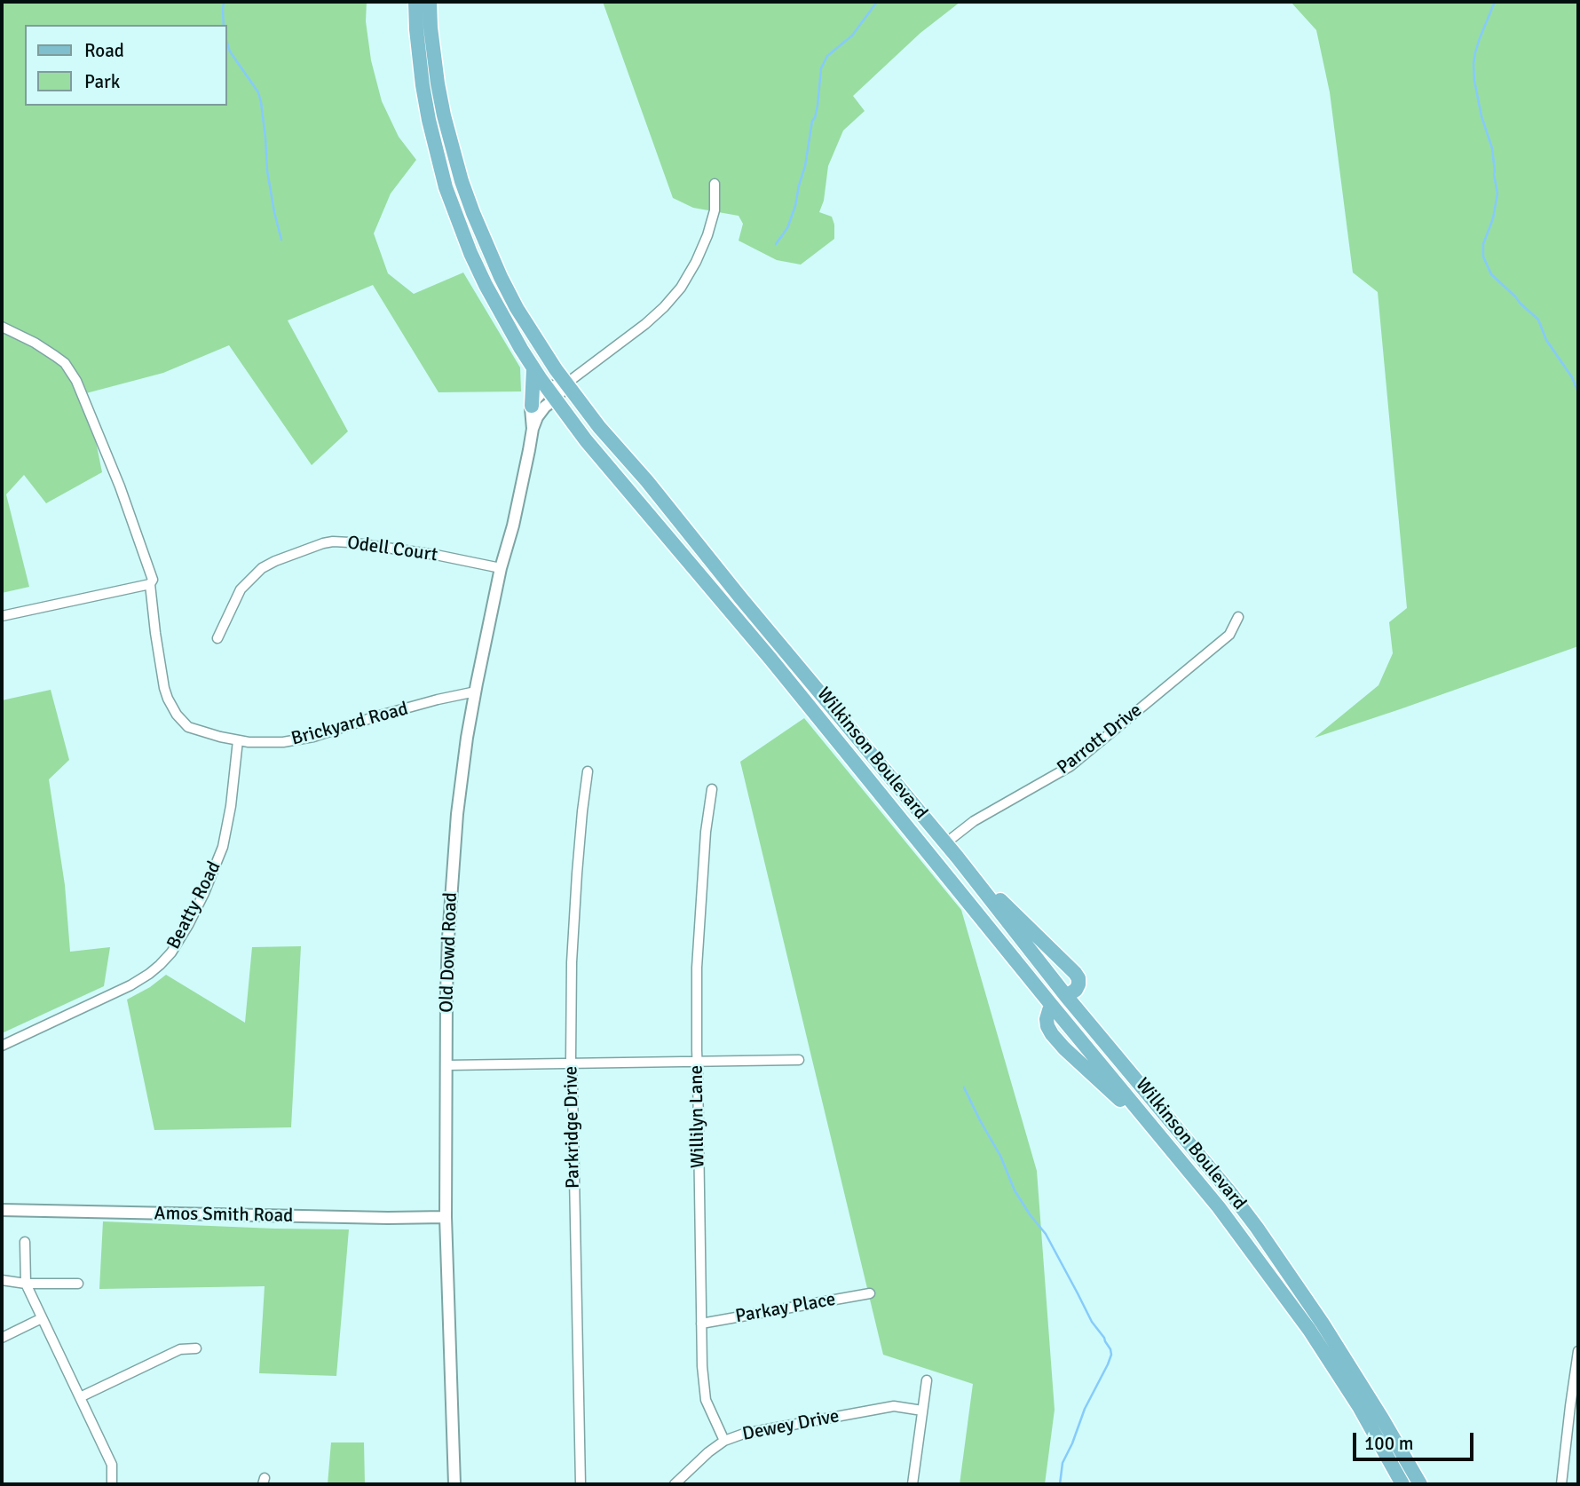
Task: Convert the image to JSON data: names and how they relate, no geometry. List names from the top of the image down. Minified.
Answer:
{"streets":{"main road":["Wilkinson Boulevard"],"street":["Odell Court","Brickyard Road","Parrott Drive","Beatty Road","Old Dowd Road","Willilyn Lane","Parkridge Drive","Amos Smith Road","Parkay Place","Dewey Drive"]},"crossings":[["Odell Court","Old Dowd Road"],["Brickyard Road","Beatty Road"],["Brickyard Road","Old Dowd Road"],["Parrott Drive","Wilkinson Boulevard"],["Wilkinson Boulevard","Old Dowd Road"],["Old Dowd Road","Amos Smith Road"],["Willilyn Lane","Parkay Place"],["Willilyn Lane","Dewey Drive"]],"legend":["Road","Park"],"scale_bar":"100 m"}
